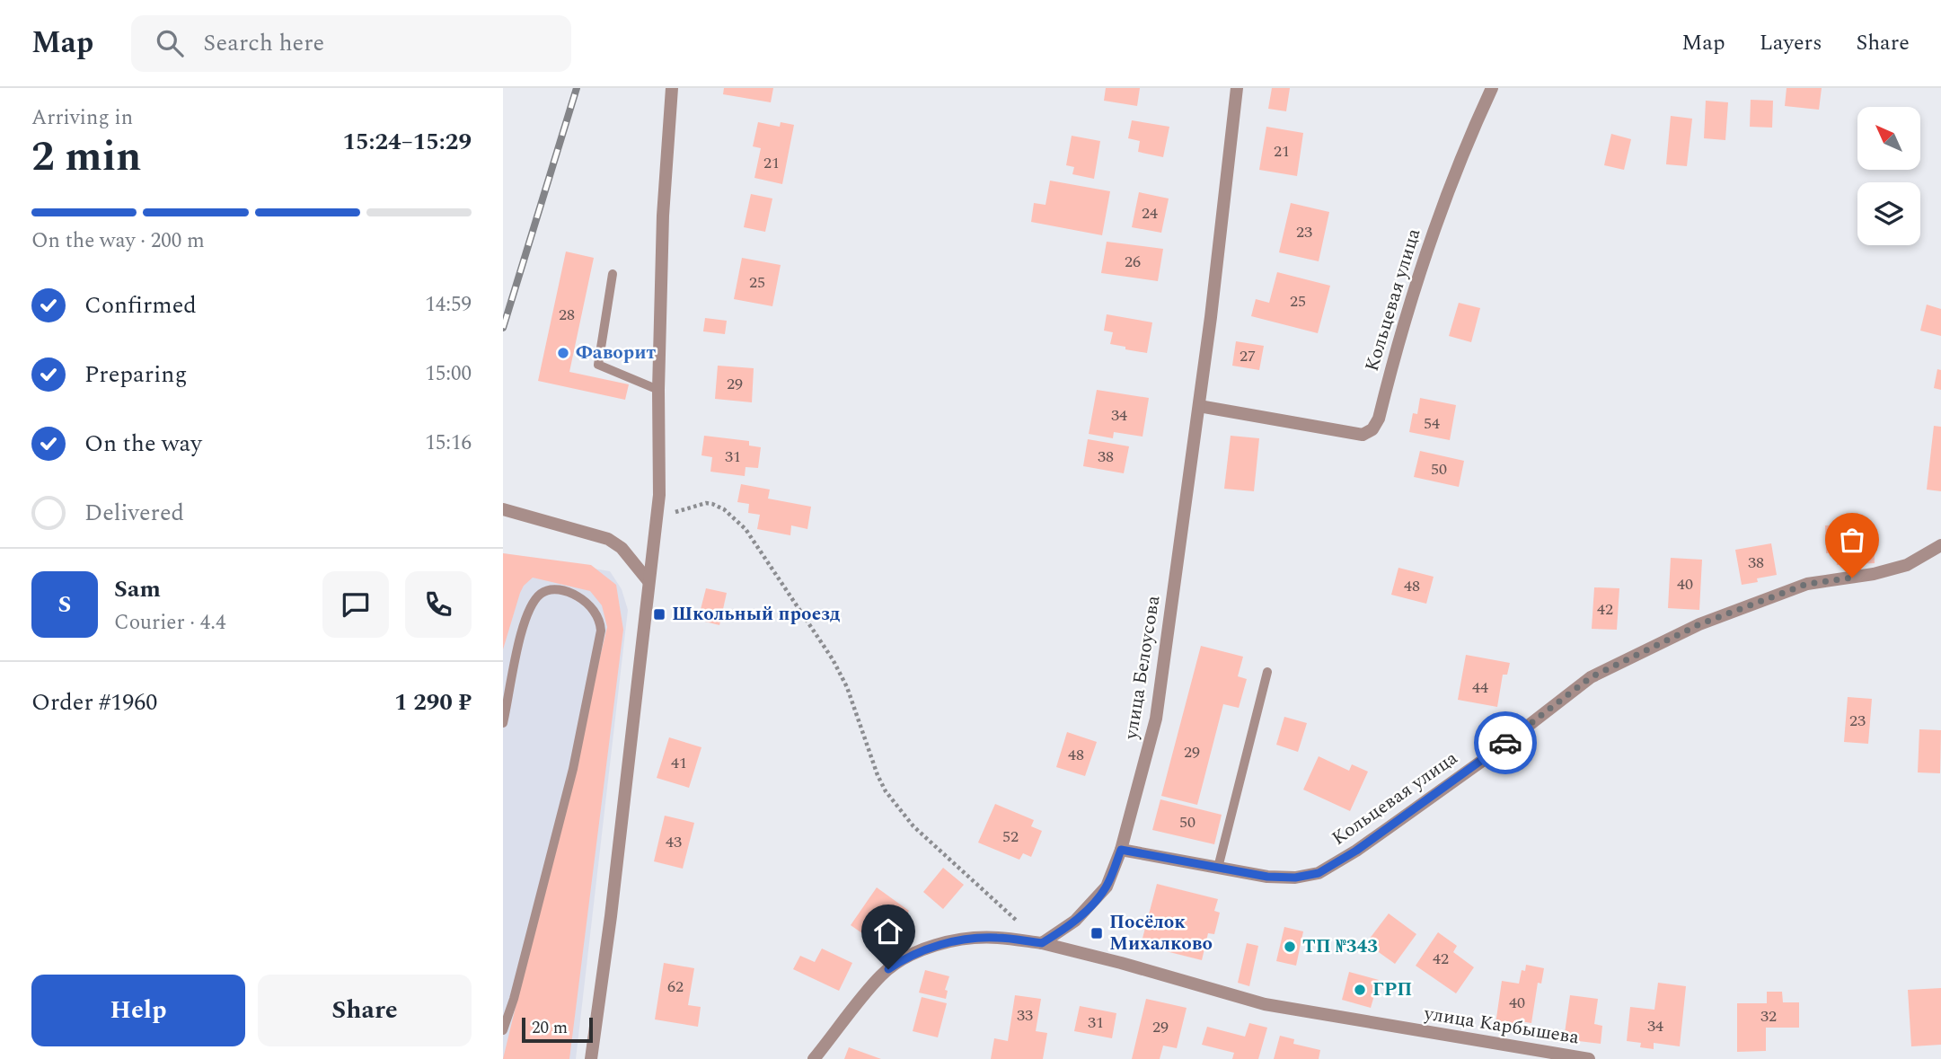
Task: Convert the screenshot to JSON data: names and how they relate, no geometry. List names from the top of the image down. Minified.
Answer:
{"streets":{"street":["Кольцевая улица","улица Белоусова","улица Карбышева"]},"crossings":[["Кольцевая улица","улица Белоусова"],["улица Белоусова","улица Карбышева"]],"places":{"other":["Фаворит","ТП №343","ГРП"],"transit":["Школьный проезд","Посёлок Михалково"]},"house_numbers":["21","21","24","23","26","25","25","28","27","29","34","54","31","38","50","38","40","48","42","44","23","29","48","41","50","52","43","42","62","40","33","32","31","34","29"],"scale_bar":"20 m","north":"top left","page":{"header":"Map","search":"Search here","nav":["Map","Layers","Share"],"heading":["2 min","Arriving in","15:24–15:29"],"panel":["Sam","Courier · 4.4","Order #1960","1 290 ₽"],"bar":"On the way · 200 m","list":[["Confirmed","14:59"],["Preparing","15:00"],["On the way","15:16"],"Delivered"],"round":"S","buttons":["Help","Share"],"scale":"20 m"}}
